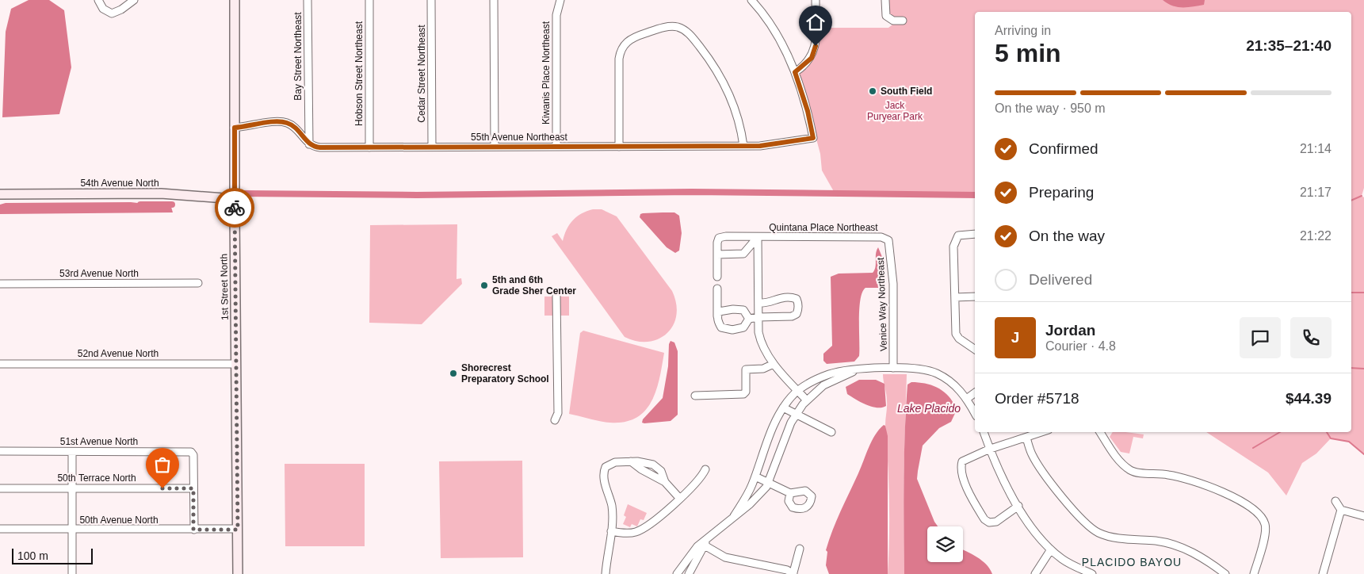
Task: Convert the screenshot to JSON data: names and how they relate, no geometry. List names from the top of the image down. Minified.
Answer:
{"streets":{"street":["Bay Street Northeast","Kiwanis Place Northeast","Hobson Street Northeast","Cedar Street Northeast","55th Avenue Northeast","54th Avenue North","Quintana Place Northeast","53rd Avenue North","1st Street North","Venice Way Northeast","52nd Avenue North","51st Avenue North","50th Terrace North","50th Avenue North"]},"crossings":[["Bay Street Northeast","55th Avenue Northeast"],["Kiwanis Place Northeast","55th Avenue Northeast"],["Hobson Street Northeast","55th Avenue Northeast"],["Cedar Street Northeast","55th Avenue Northeast"],["54th Avenue North","1st Street North"],["Quintana Place Northeast","Venice Way Northeast"],["1st Street North","52nd Avenue North"],["1st Street North","50th Avenue North"],["51st Avenue North","50th Terrace North"],["51st Avenue North","50th Avenue North"]],"districts":["PLACIDO BAYOU"],"water":["Lake Placido"],"parks":["Jack Puryear Park"],"places":["South Field","5th and 6th Grade Sher Center","Shorecrest Preparatory School"],"scale_bar":"100 m","page":{"heading":["5 min","Arriving in","21:35–21:40"],"panel":["Jordan","Courier · 4.8","Order #5718","$44.39"],"bar":"On the way · 950 m","list":[["Confirmed","21:14"],["Preparing","21:17"],["On the way","21:22"],"Delivered"],"round":"J","scale":"100 m"}}
